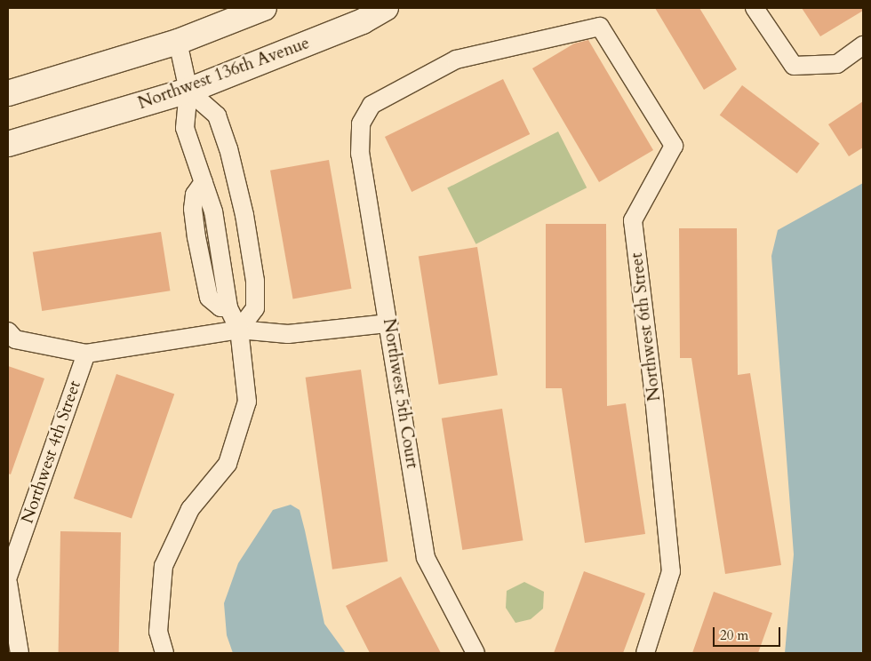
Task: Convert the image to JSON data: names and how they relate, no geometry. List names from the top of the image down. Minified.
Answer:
{"streets":{"street":["Northwest 136th Avenue","Northwest 6th Street","Northwest 5th Court","Northwest 4th Street"]},"crossings":[["Northwest 6th Street","Northwest 5th Court"]],"scale_bar":"20 m"}
